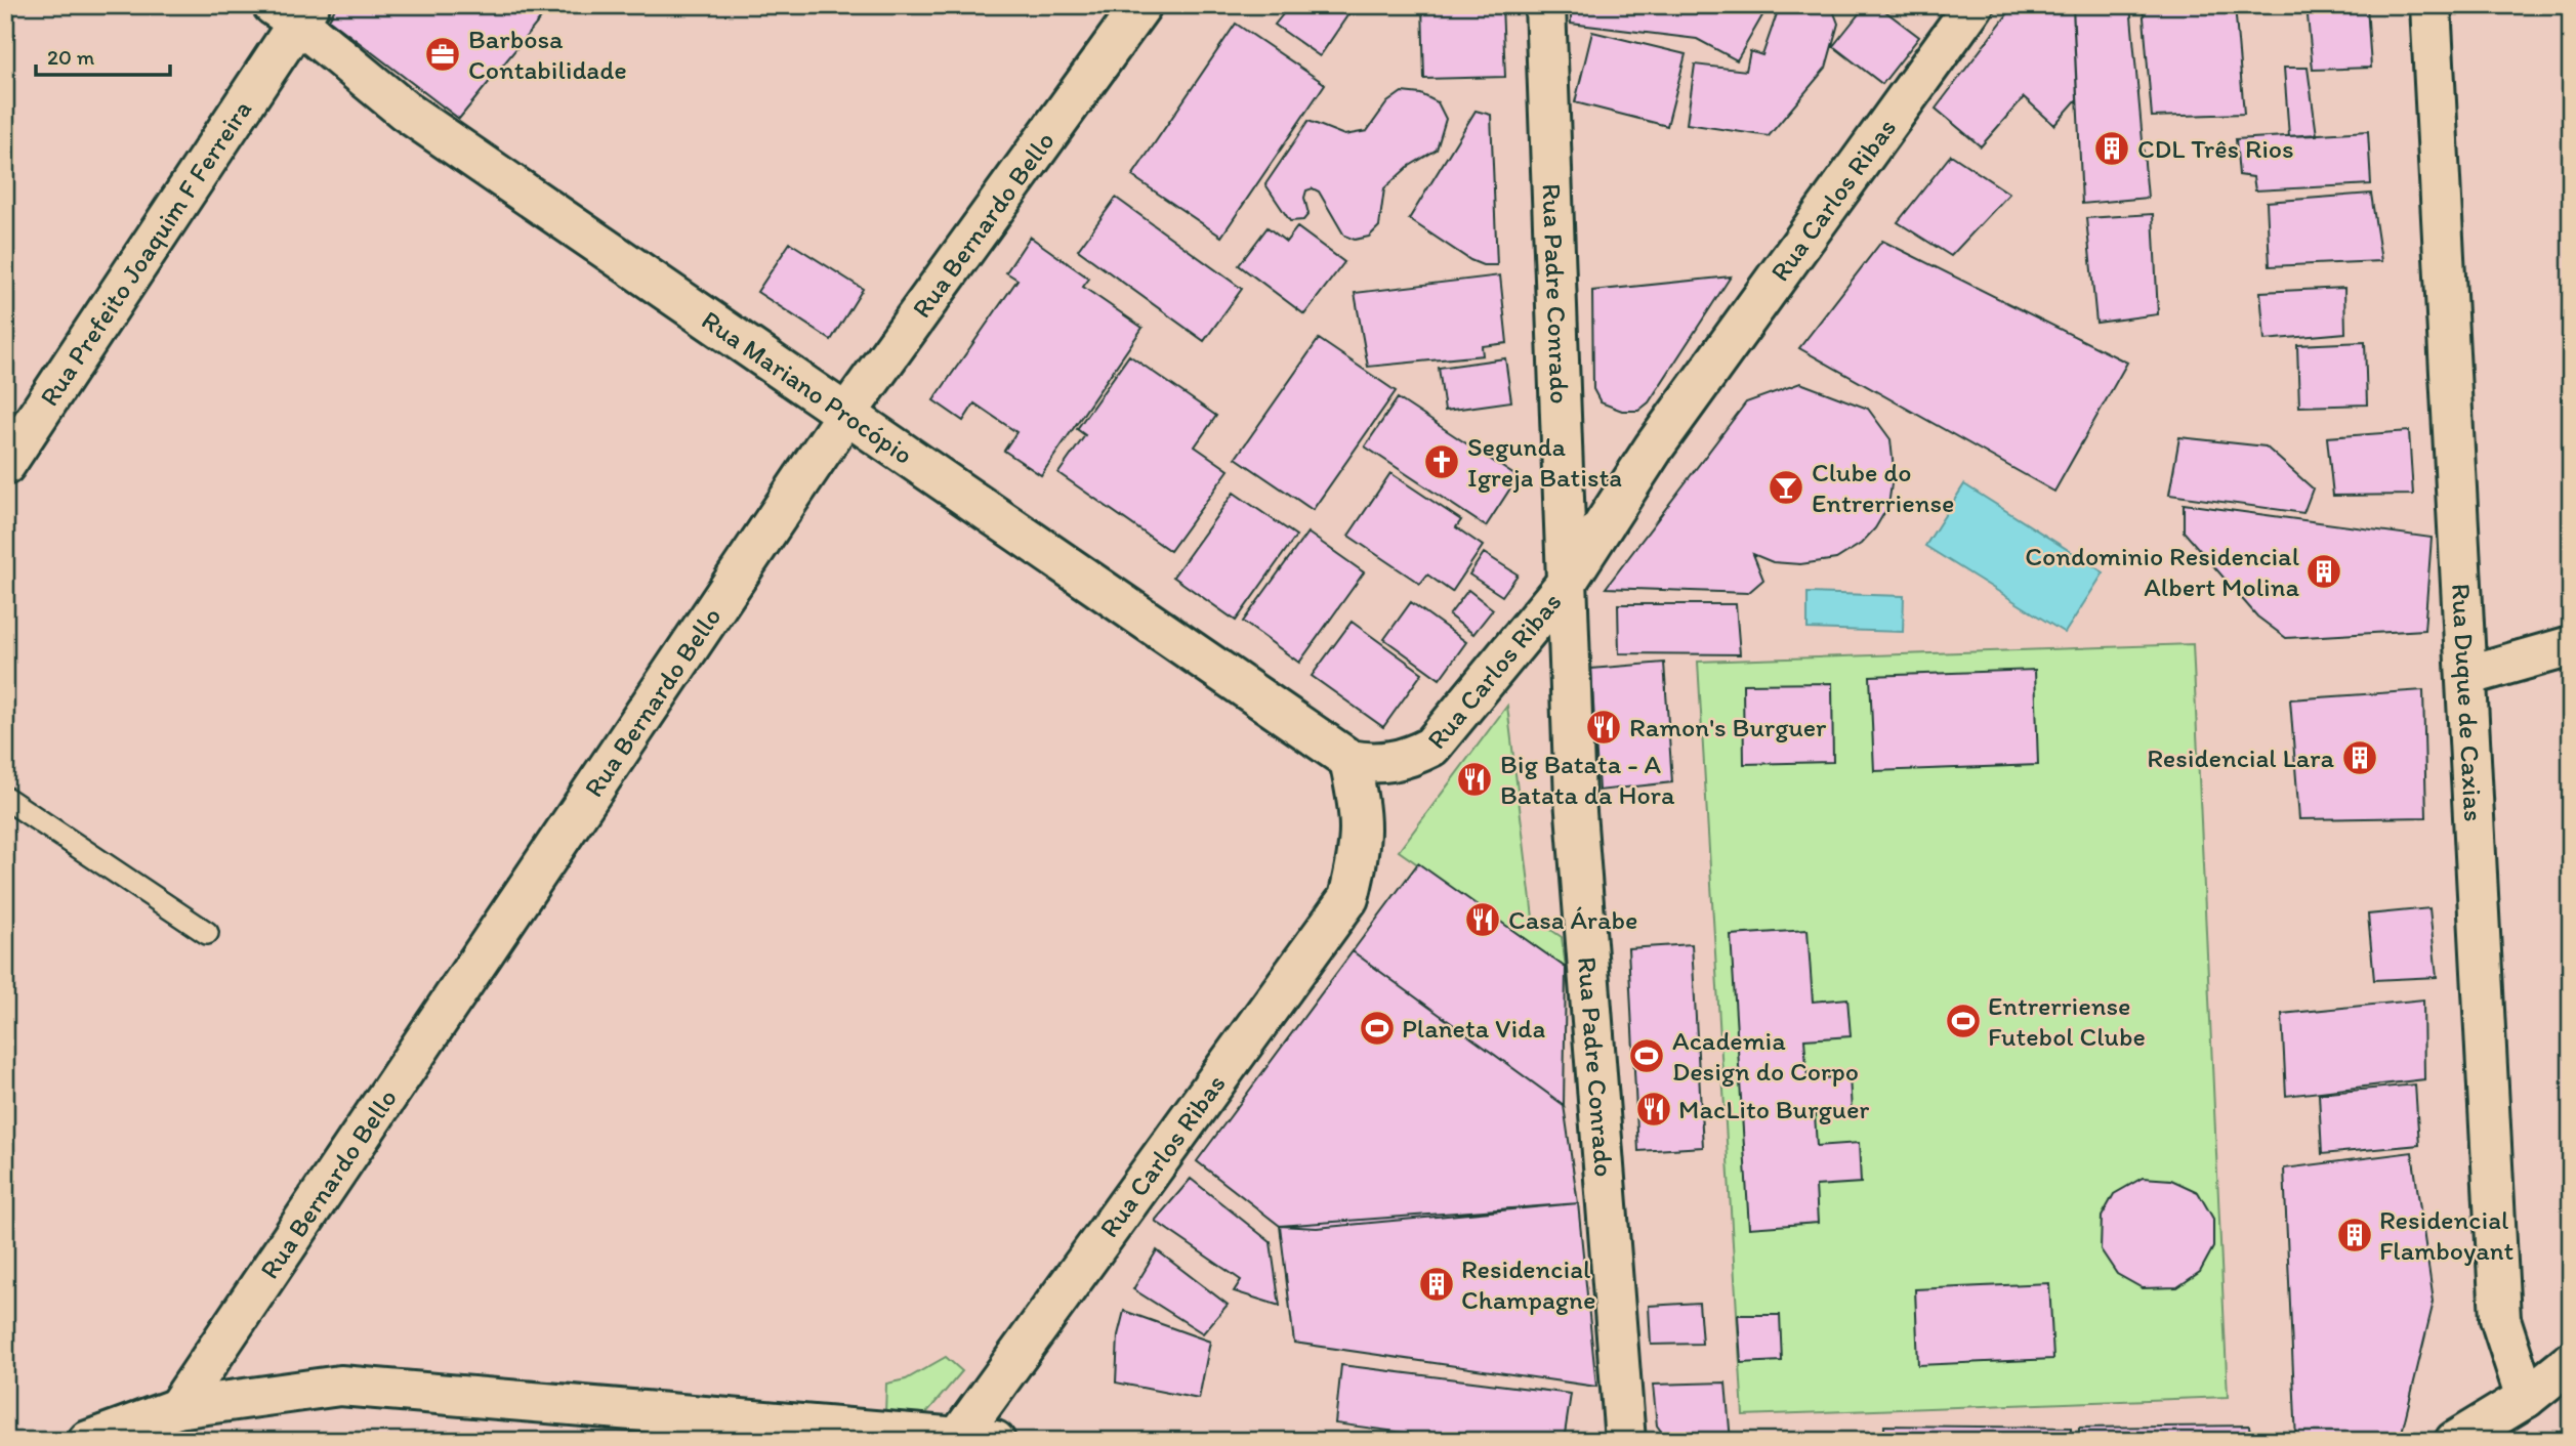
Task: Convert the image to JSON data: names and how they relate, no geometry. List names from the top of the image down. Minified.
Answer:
{"streets":{"street":["Rua Carlos Ribas","Rua Bernardo Bello","Rua Prefeito Joaquim F Ferreira","Rua Padre Conrado","Rua Mariano Procópio","Rua Duque de Caxias"]},"crossings":[["Rua Carlos Ribas","Rua Padre Conrado"],["Rua Carlos Ribas","Rua Mariano Procópio"],["Rua Bernardo Bello","Rua Mariano Procópio"],["Rua Prefeito Joaquim F Ferreira","Rua Mariano Procópio"]],"places":{"office":["Barbosa Contabilidade"],"building":["CDL Três Rios","Condominio Residencial Albert Molina","Residencial Lara","Residencial Flamboyant","Residencial Champagne"],"church":["Segunda Igreja Batista"],"bar":["Clube do Entrerriense"],"restaurant":["Ramon's Burguer","Big Batata - A Batata da Hora","Casa Árabe","MacLito Burguer"],"sports":["Entrerriense Futebol Clube","Planeta Vida","Academia Design do Corpo"]},"scale_bar":"20 m"}
